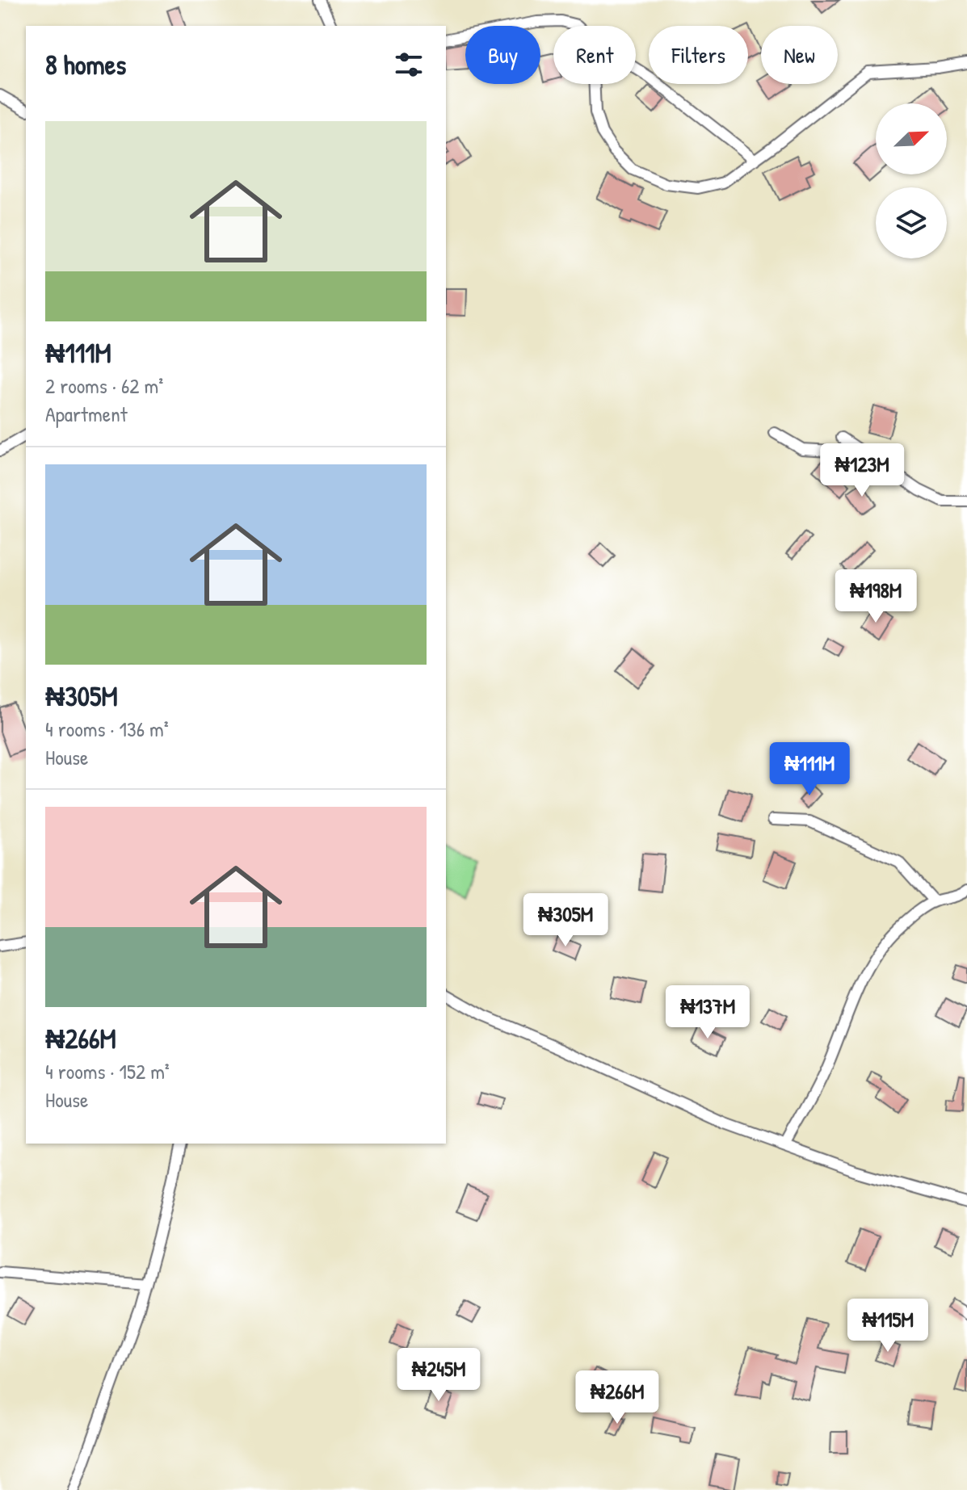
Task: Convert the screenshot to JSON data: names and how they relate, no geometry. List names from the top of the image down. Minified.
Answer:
{"north":"top right","page":{"chip":["Buy","Rent","Filters","New"],"heading":"8 homes","list":[{"name":"₦111M","note":"2 rooms · 62 m² · Apartment"},{"name":"₦305M","note":"4 rooms · 136 m² · House"},{"name":"₦266M","note":"4 rooms · 152 m² · House"}],"price":["₦123M","₦198M","₦111M","₦305M","₦137M","₦115M","₦245M","₦266M"]}}
